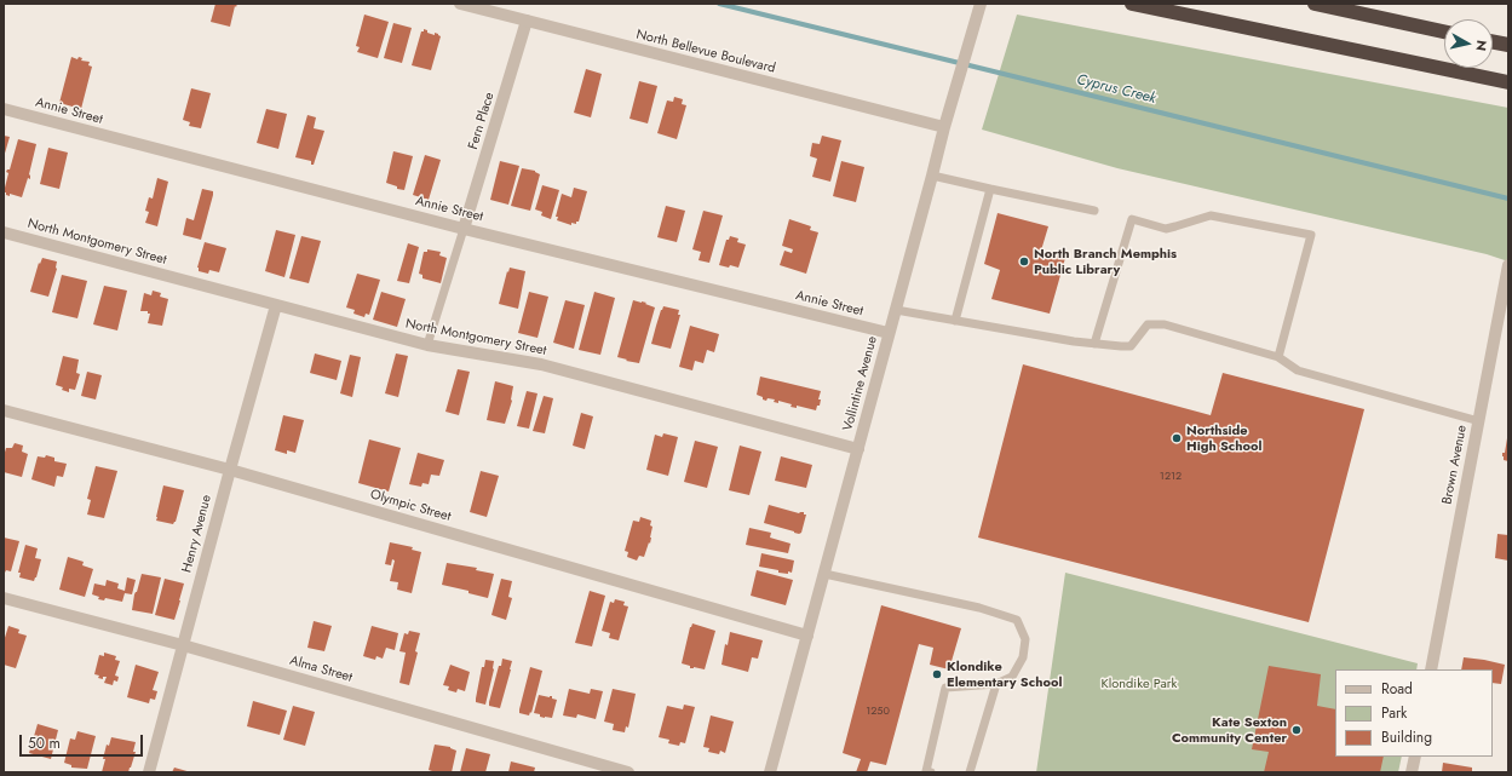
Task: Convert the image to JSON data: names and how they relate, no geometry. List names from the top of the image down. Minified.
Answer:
{"streets":{"street":["North Bellevue Boulevard","Annie Street","Fern Place","North Montgomery Street","Vollintine Avenue","Brown Avenue","Olympic Street","Henry Avenue","Alma Street"]},"crossings":[["North Bellevue Boulevard","Fern Place"],["North Bellevue Boulevard","Vollintine Avenue"],["Annie Street","Fern Place"],["Annie Street","Vollintine Avenue"],["North Montgomery Street","Vollintine Avenue"],["North Montgomery Street","Henry Avenue"],["Vollintine Avenue","Olympic Street"],["Olympic Street","Henry Avenue"],["Henry Avenue","Alma Street"]],"water":["Cyprus Creek"],"parks":["Klondike Park"],"places":["North Branch Memphis Public Library","Northside High School","Klondike Elementary School","Kate Sexton Community Center"],"house_numbers":["1212","1250"],"legend":["Road","Park","Building"],"scale_bar":"50 m","north":"right"}
